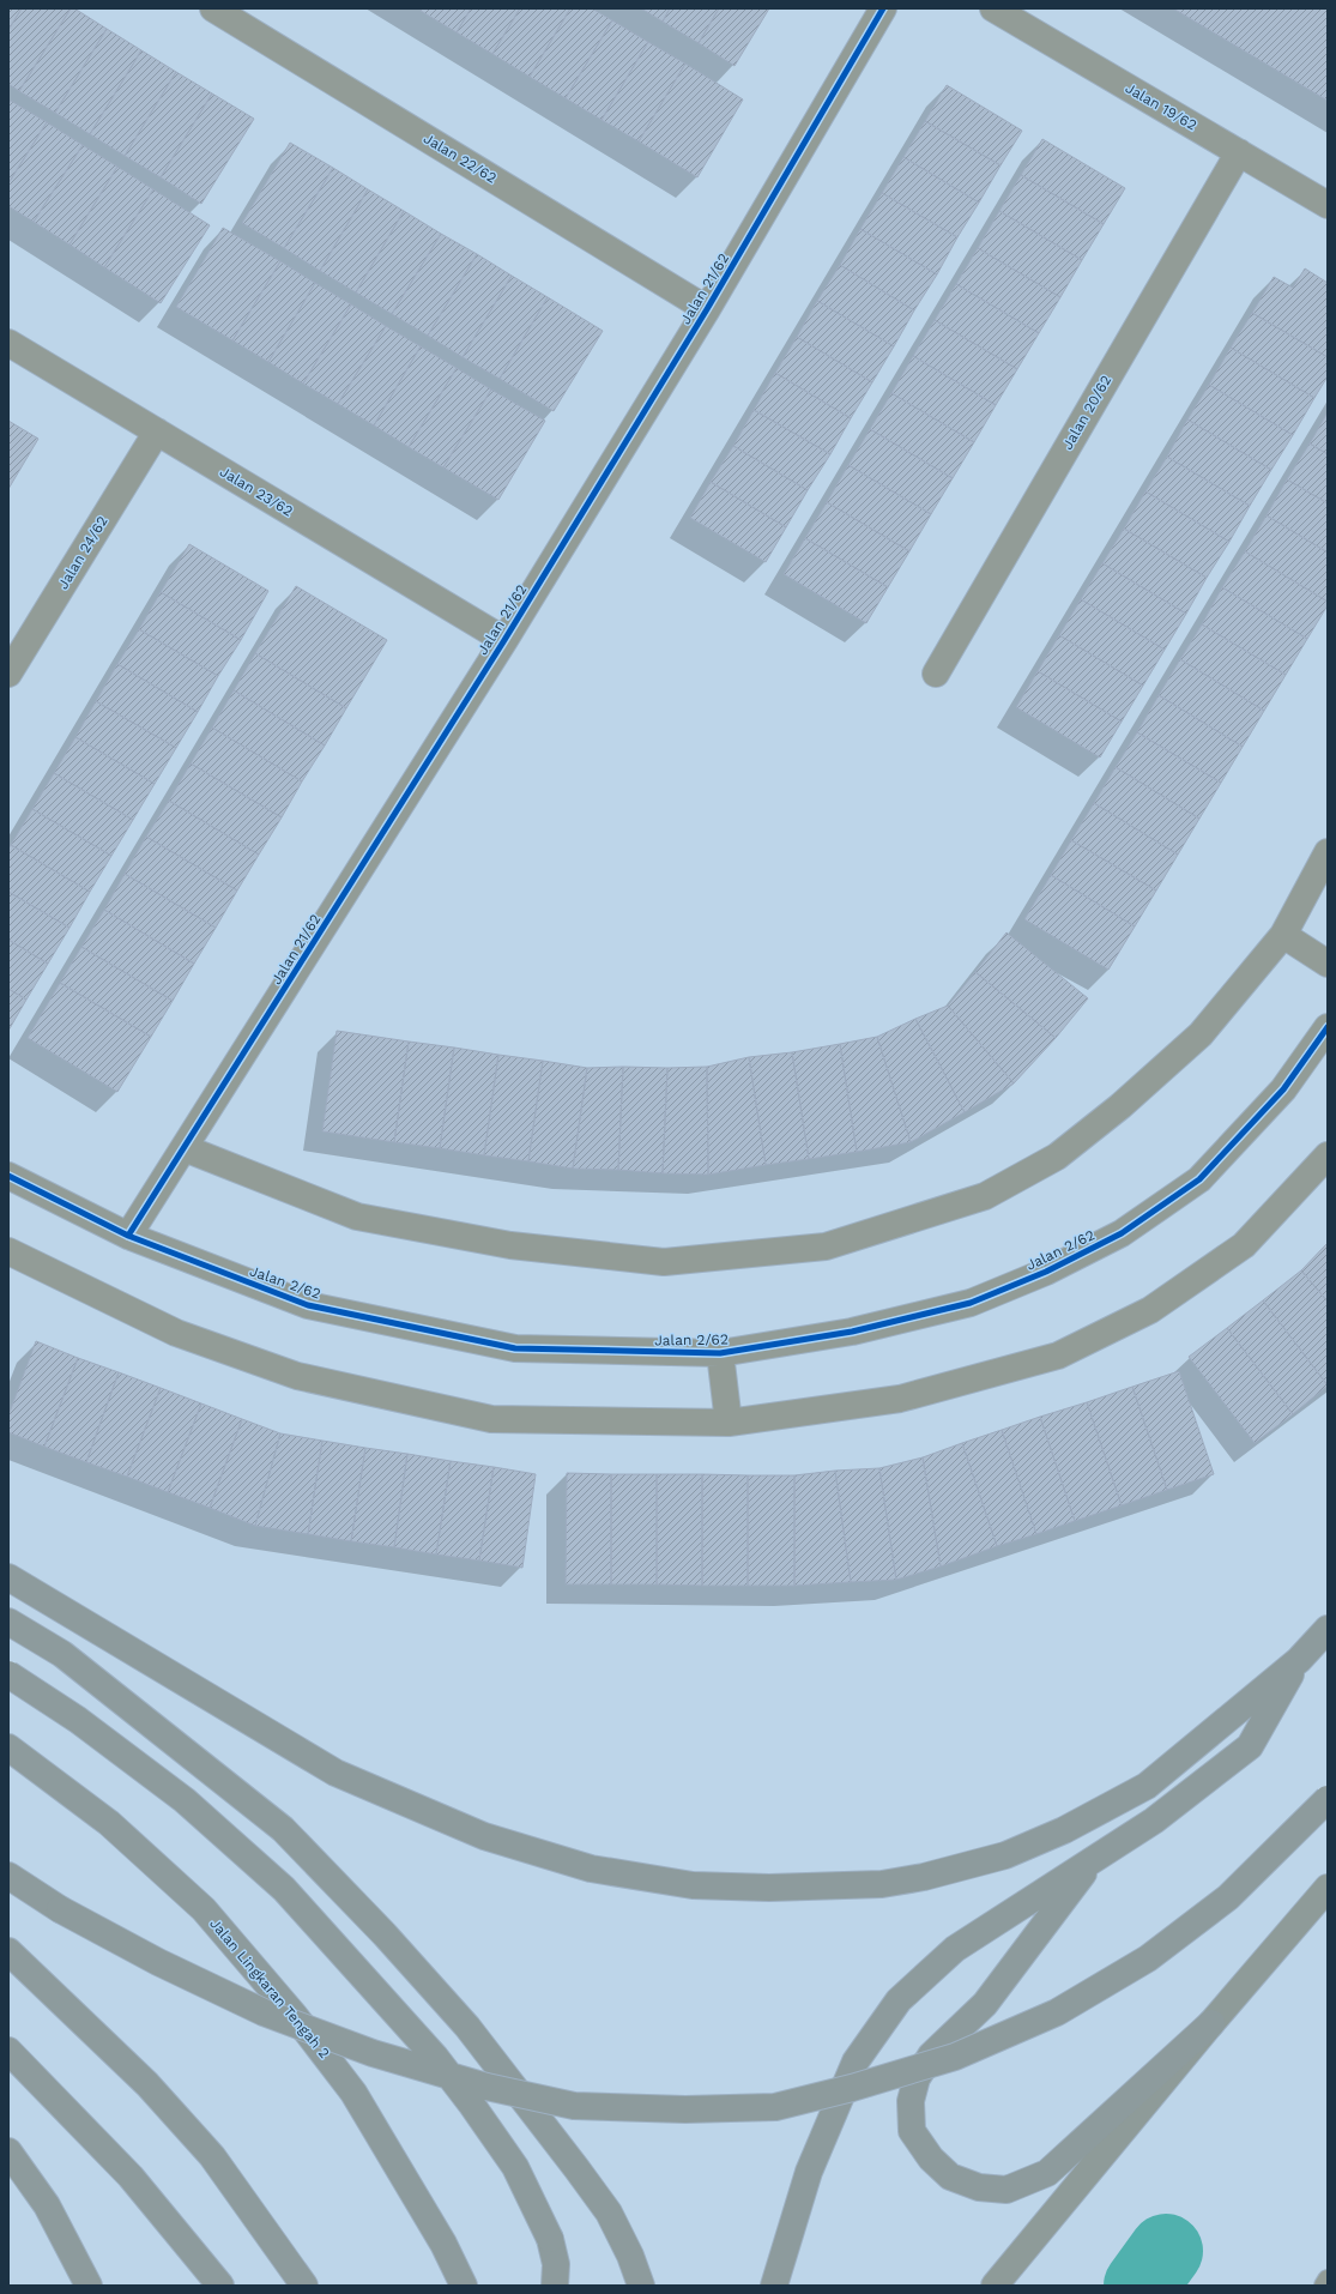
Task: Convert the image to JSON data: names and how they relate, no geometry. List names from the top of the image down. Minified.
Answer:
{"streets":{"highway":["Jalan Lingkaran Tengah 2"],"street":["Jalan 19/62","Jalan 22/62","Jalan 21/62","Jalan 20/62","Jalan 23/62","Jalan 24/62","Jalan 2/62"]},"crossings":[["Jalan 19/62","Jalan 20/62"],["Jalan 22/62","Jalan 21/62"],["Jalan 21/62","Jalan 23/62"],["Jalan 21/62","Jalan 2/62"],["Jalan 23/62","Jalan 24/62"]]}
